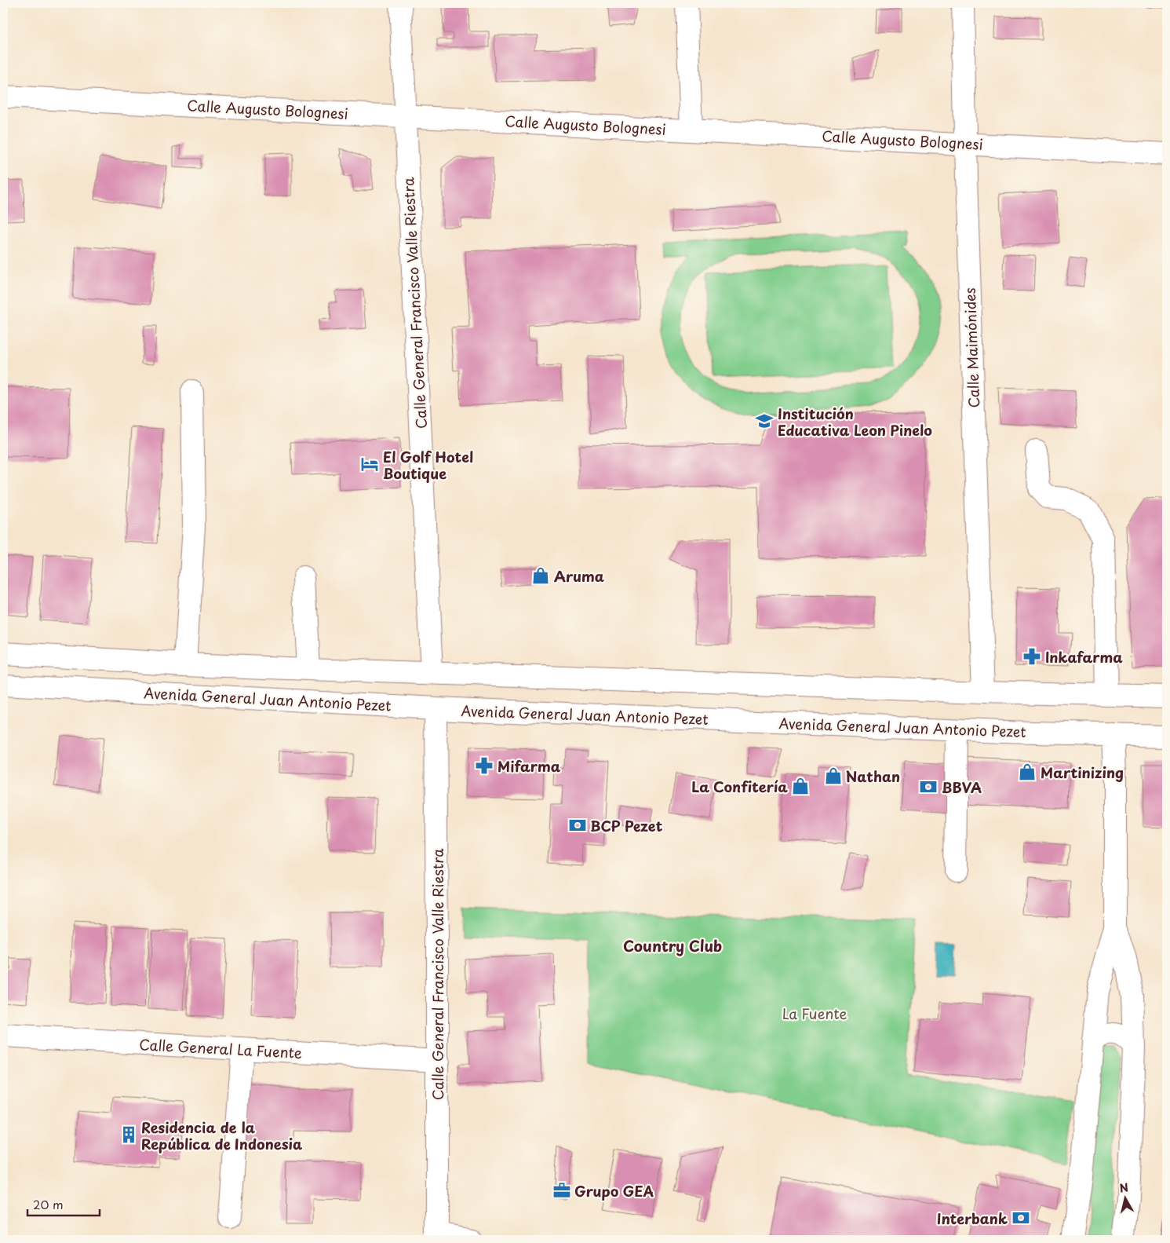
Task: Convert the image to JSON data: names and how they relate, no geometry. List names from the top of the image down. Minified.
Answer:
{"streets":{"street":["Calle Augusto Bolognesi","Calle General Francisco Valle Riestra","Calle Maimónides","Avenida General Juan Antonio Pezet","Calle General La Fuente"]},"crossings":[["Calle Augusto Bolognesi","Calle General Francisco Valle Riestra"],["Calle Augusto Bolognesi","Calle Maimónides"],["Calle General Francisco Valle Riestra","Avenida General Juan Antonio Pezet"],["Calle General Francisco Valle Riestra","Calle General La Fuente"]],"districts":["Country Club"],"parks":["La Fuente"],"places":{"school or university":["Institución Educativa Leon Pinelo"],"hotel":["El Golf Hotel Boutique"],"shop":["Aruma","Martinizing","Nathan","La Confitería"],"pharmacy":["Inkafarma","Mifarma"],"bank":["BBVA","BCP Pezet","Interbank"],"building":["Residencia de la República de Indonesia"],"office":["Grupo GEA"]},"scale_bar":"20 m","north":"top"}
